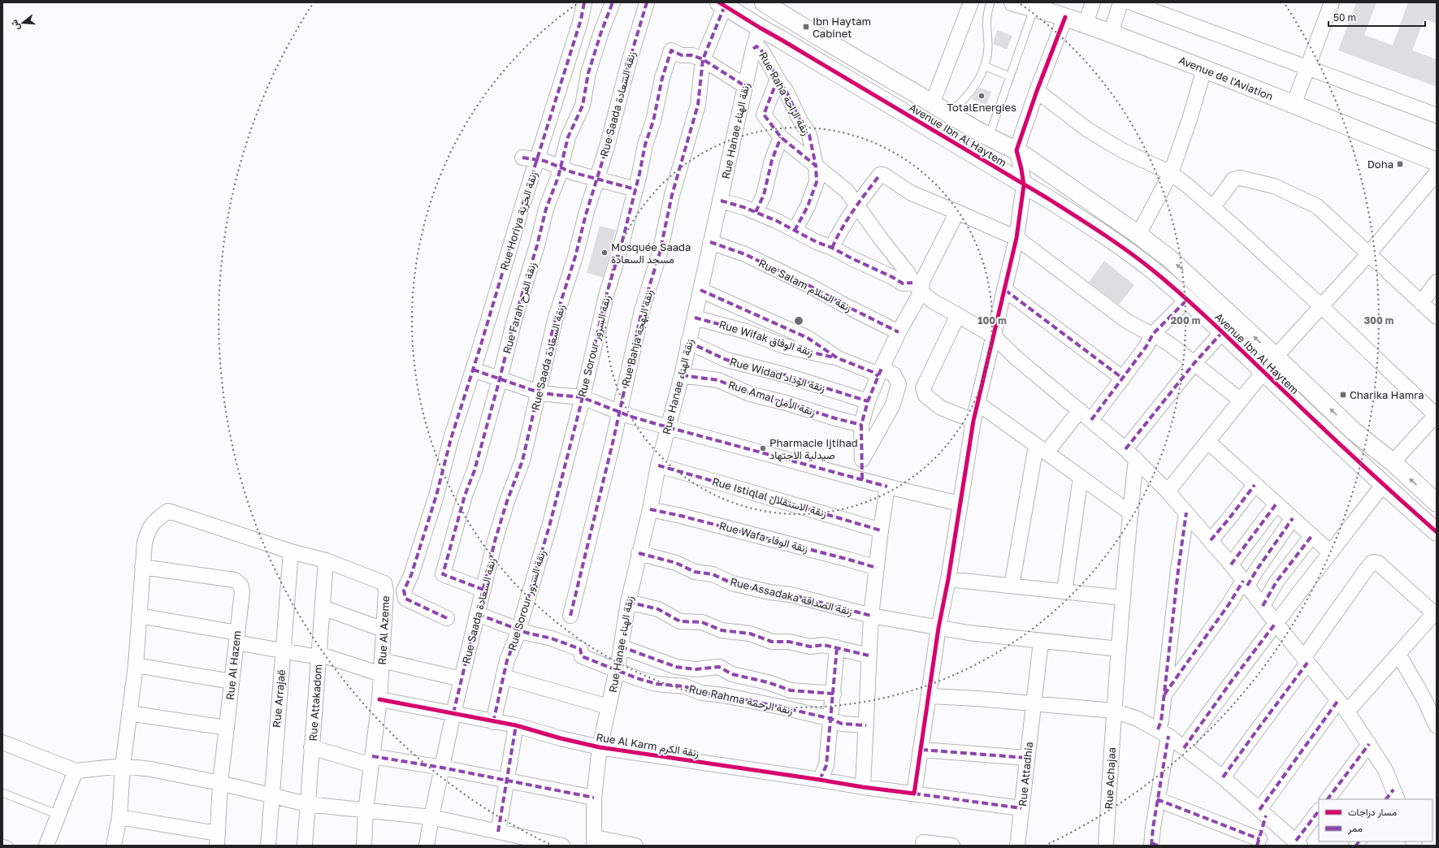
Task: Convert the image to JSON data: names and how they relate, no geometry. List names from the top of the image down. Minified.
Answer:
{"streets":{"street":["Avenue de l'Aviation","Rue Raha زنقة الراحة","Rue Saada زنقة السعادة","Rue Hanae زنقة الهناء","Avenue Ibn Al Haytem","Rue Horiya زنقة الحرية","Rue Salam زنقة السلام","Rue Farah زنقة الفرح","Rue Bahja زنقة البهجة","Rue Wifak زنقة الوفاق","Rue Sorour زنقة السرور","Rue Widad زنقة الوداد","Rue Amal زنقة الأمل","Rue Istiqlal زنقة الاستقلال","Rue Wafa زنقة الوفاء","Rue Assadaka زنقة الصداقة","Rue Al Azeme","Rue Al Hazem","Rue Arrajaë","Rue Rahma زنقة الرحمة","Rue Attakadom","Rue Al Karm زنقة الكرم","Rue Attadhia","Rue Achajaa"]},"crossings":[["Rue Raha زنقة الراحة","Rue Hanae زنقة الهناء"],["Rue Saada زنقة السعادة","Rue Farah زنقة الفرح"],["Rue Saada زنقة السعادة","Rue Al Karm زنقة الكرم"],["Rue Hanae زنقة الهناء","Avenue Ibn Al Haytem"],["Rue Hanae زنقة الهناء","Rue Salam زنقة السلام"],["Rue Hanae زنقة الهناء","Rue Wifak زنقة الوفاق"],["Rue Hanae زنقة الهناء","Rue Sorour زنقة السرور"],["Rue Hanae زنقة الهناء","Rue Widad زنقة الوداد"],["Rue Hanae زنقة الهناء","Rue Amal زنقة الأمل"],["Rue Hanae زنقة الهناء","Rue Istiqlal زنقة الاستقلال"],["Rue Hanae زنقة الهناء","Rue Wafa زنقة الوفاء"],["Rue Hanae زنقة الهناء","Rue Assadaka زنقة الصداقة"],["Rue Hanae زنقة الهناء","Rue Rahma زنقة الرحمة"],["Rue Hanae زنقة الهناء","Rue Al Karm زنقة الكرم"],["Avenue Ibn Al Haytem","Rue Bahja زنقة البهجة"],["Rue Bahja زنقة البهجة","Rue Sorour زنقة السرور"],["Rue Sorour زنقة السرور","Rue Rahma زنقة الرحمة"],["Rue Sorour زنقة السرور","Rue Al Karm زنقة الكرم"],["Rue Assadaka زنقة الصداقة","Rue Attadhia"],["Rue Assadaka زنقة الصداقة","Rue Achajaa"],["Rue Al Azeme","Rue Al Hazem"],["Rue Al Azeme","Rue Arrajaë"],["Rue Al Azeme","Rue Attakadom"],["Rue Al Azeme","Rue Al Karm زنقة الكرم"],["Rue Al Karm زنقة الكرم","Rue Attadhia"]],"places":{"transit":["Ibn Haytam Cabinet","Doha","Charika Hamra"],"other":["TotalEnergies","Mosquée Saada مسجد السعادة","Pharmacie Ijtihad صيدلية الاجتهاد"]},"legend":["مسار دراجات","ممر"],"scale_bar":"50 m","north":"left","rings":["100 m","200 m","300 m"]}
